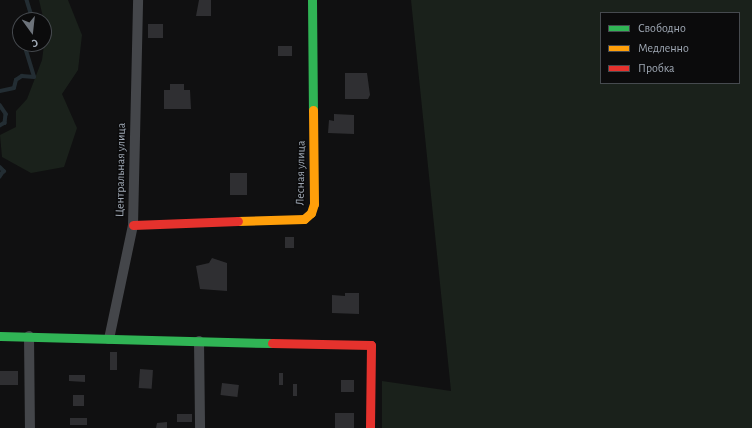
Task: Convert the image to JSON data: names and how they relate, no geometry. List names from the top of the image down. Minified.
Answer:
{"streets":{"street":["Центральная улица","Лесная улица"]},"crossings":[["Центральная улица","Лесная улица"]],"legend":["Свободно","Медленно","Пробка"],"north":"bottom"}
